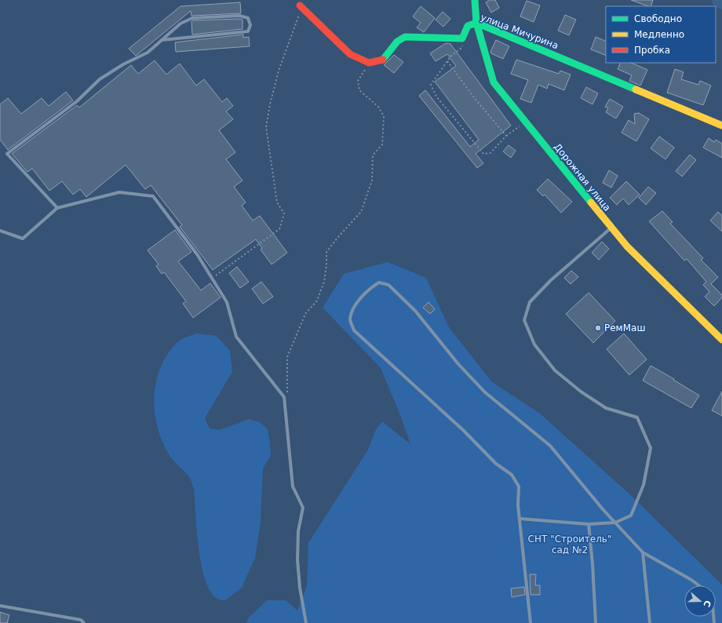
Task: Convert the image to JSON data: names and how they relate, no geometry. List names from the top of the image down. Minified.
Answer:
{"streets":{"street":["улица Мичурина","Дорожная улица"]},"crossings":[["улица Мичурина","Дорожная улица"]],"parks":["СНТ \"Строитель\" сад №2"],"places":["РемМаш"],"legend":["Свободно","Медленно","Пробка"],"north":"right"}
